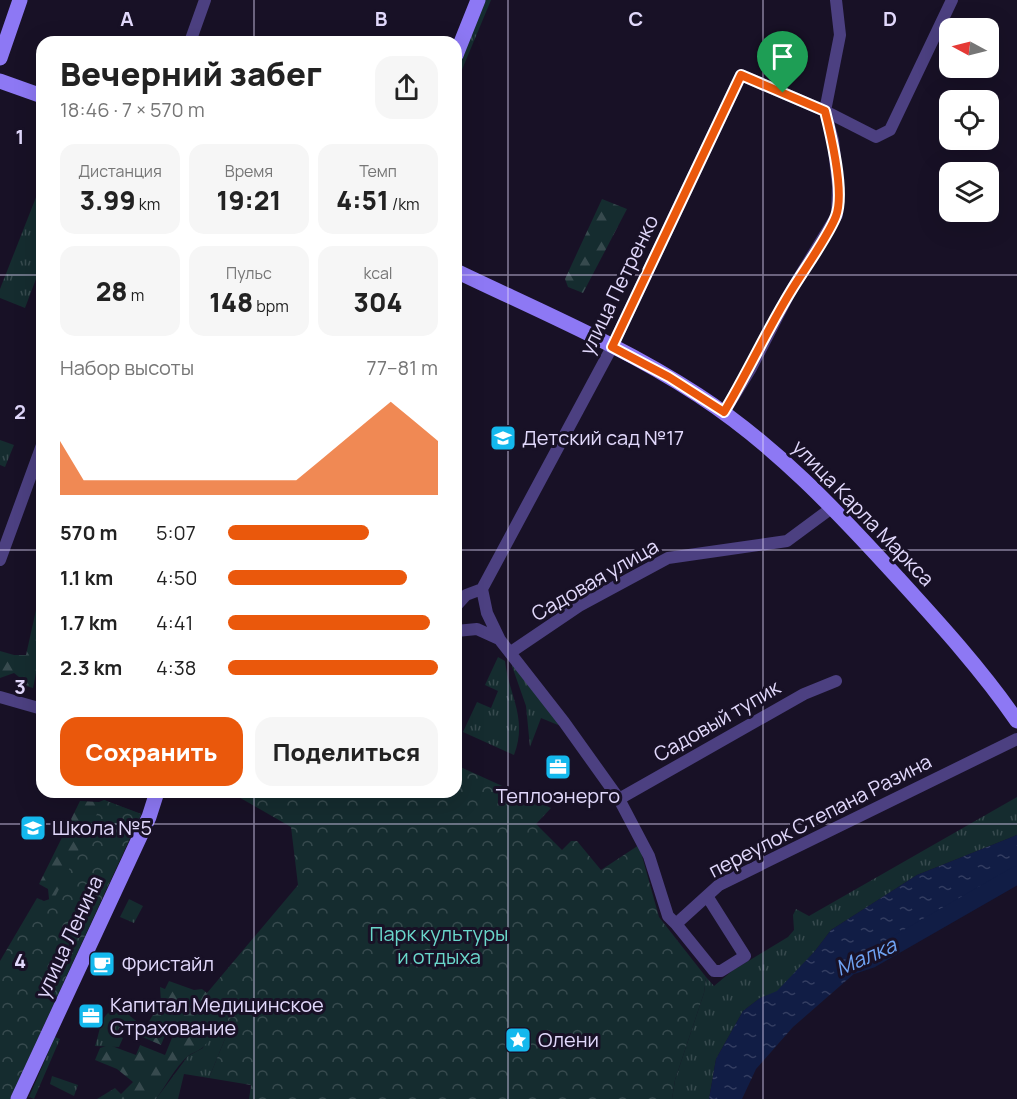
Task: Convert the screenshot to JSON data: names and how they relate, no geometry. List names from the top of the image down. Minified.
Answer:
{"streets":{"street":["улица Петренко","улица Карла Маркса","Садовая улица","Садовый тупик","переулок Степана Разина","улица Ленина"]},"crossings":[["улица Петренко","улица Карла Маркса"],["улица Карла Маркса","Садовая улица"]],"water":["Малка"],"parks":["Парк культуры и отдыха"],"places":{"school or university":["Детский сад №17","Школа №5"],"office":["Теплоэнерго","Капитал Медицинское Страхование"],"cafe":["Фристайл"],"place":["Олени"]},"north":"left","page":{"heading":["Вечерний забег","18:46 · 7 × 570 m"],"stats":[["Дистанция","3.99 km"],["Время","19:21"],["Темп","4:51 /km"],["28 m"],["Пульс","148 bpm"],["kcal","304"]],"chart":["Набор высоты","77–81 m"],"list":[{"name":"570 m","note":"5:07"},{"name":"1.1 km","note":"4:50"},{"name":"1.7 km","note":"4:41"},{"name":"2.3 km","note":"4:38"}],"buttons":["Сохранить","Поделиться"]},"grid":{"columns":["A","B","C","D"],"rows":["1","2","3","4"]}}
